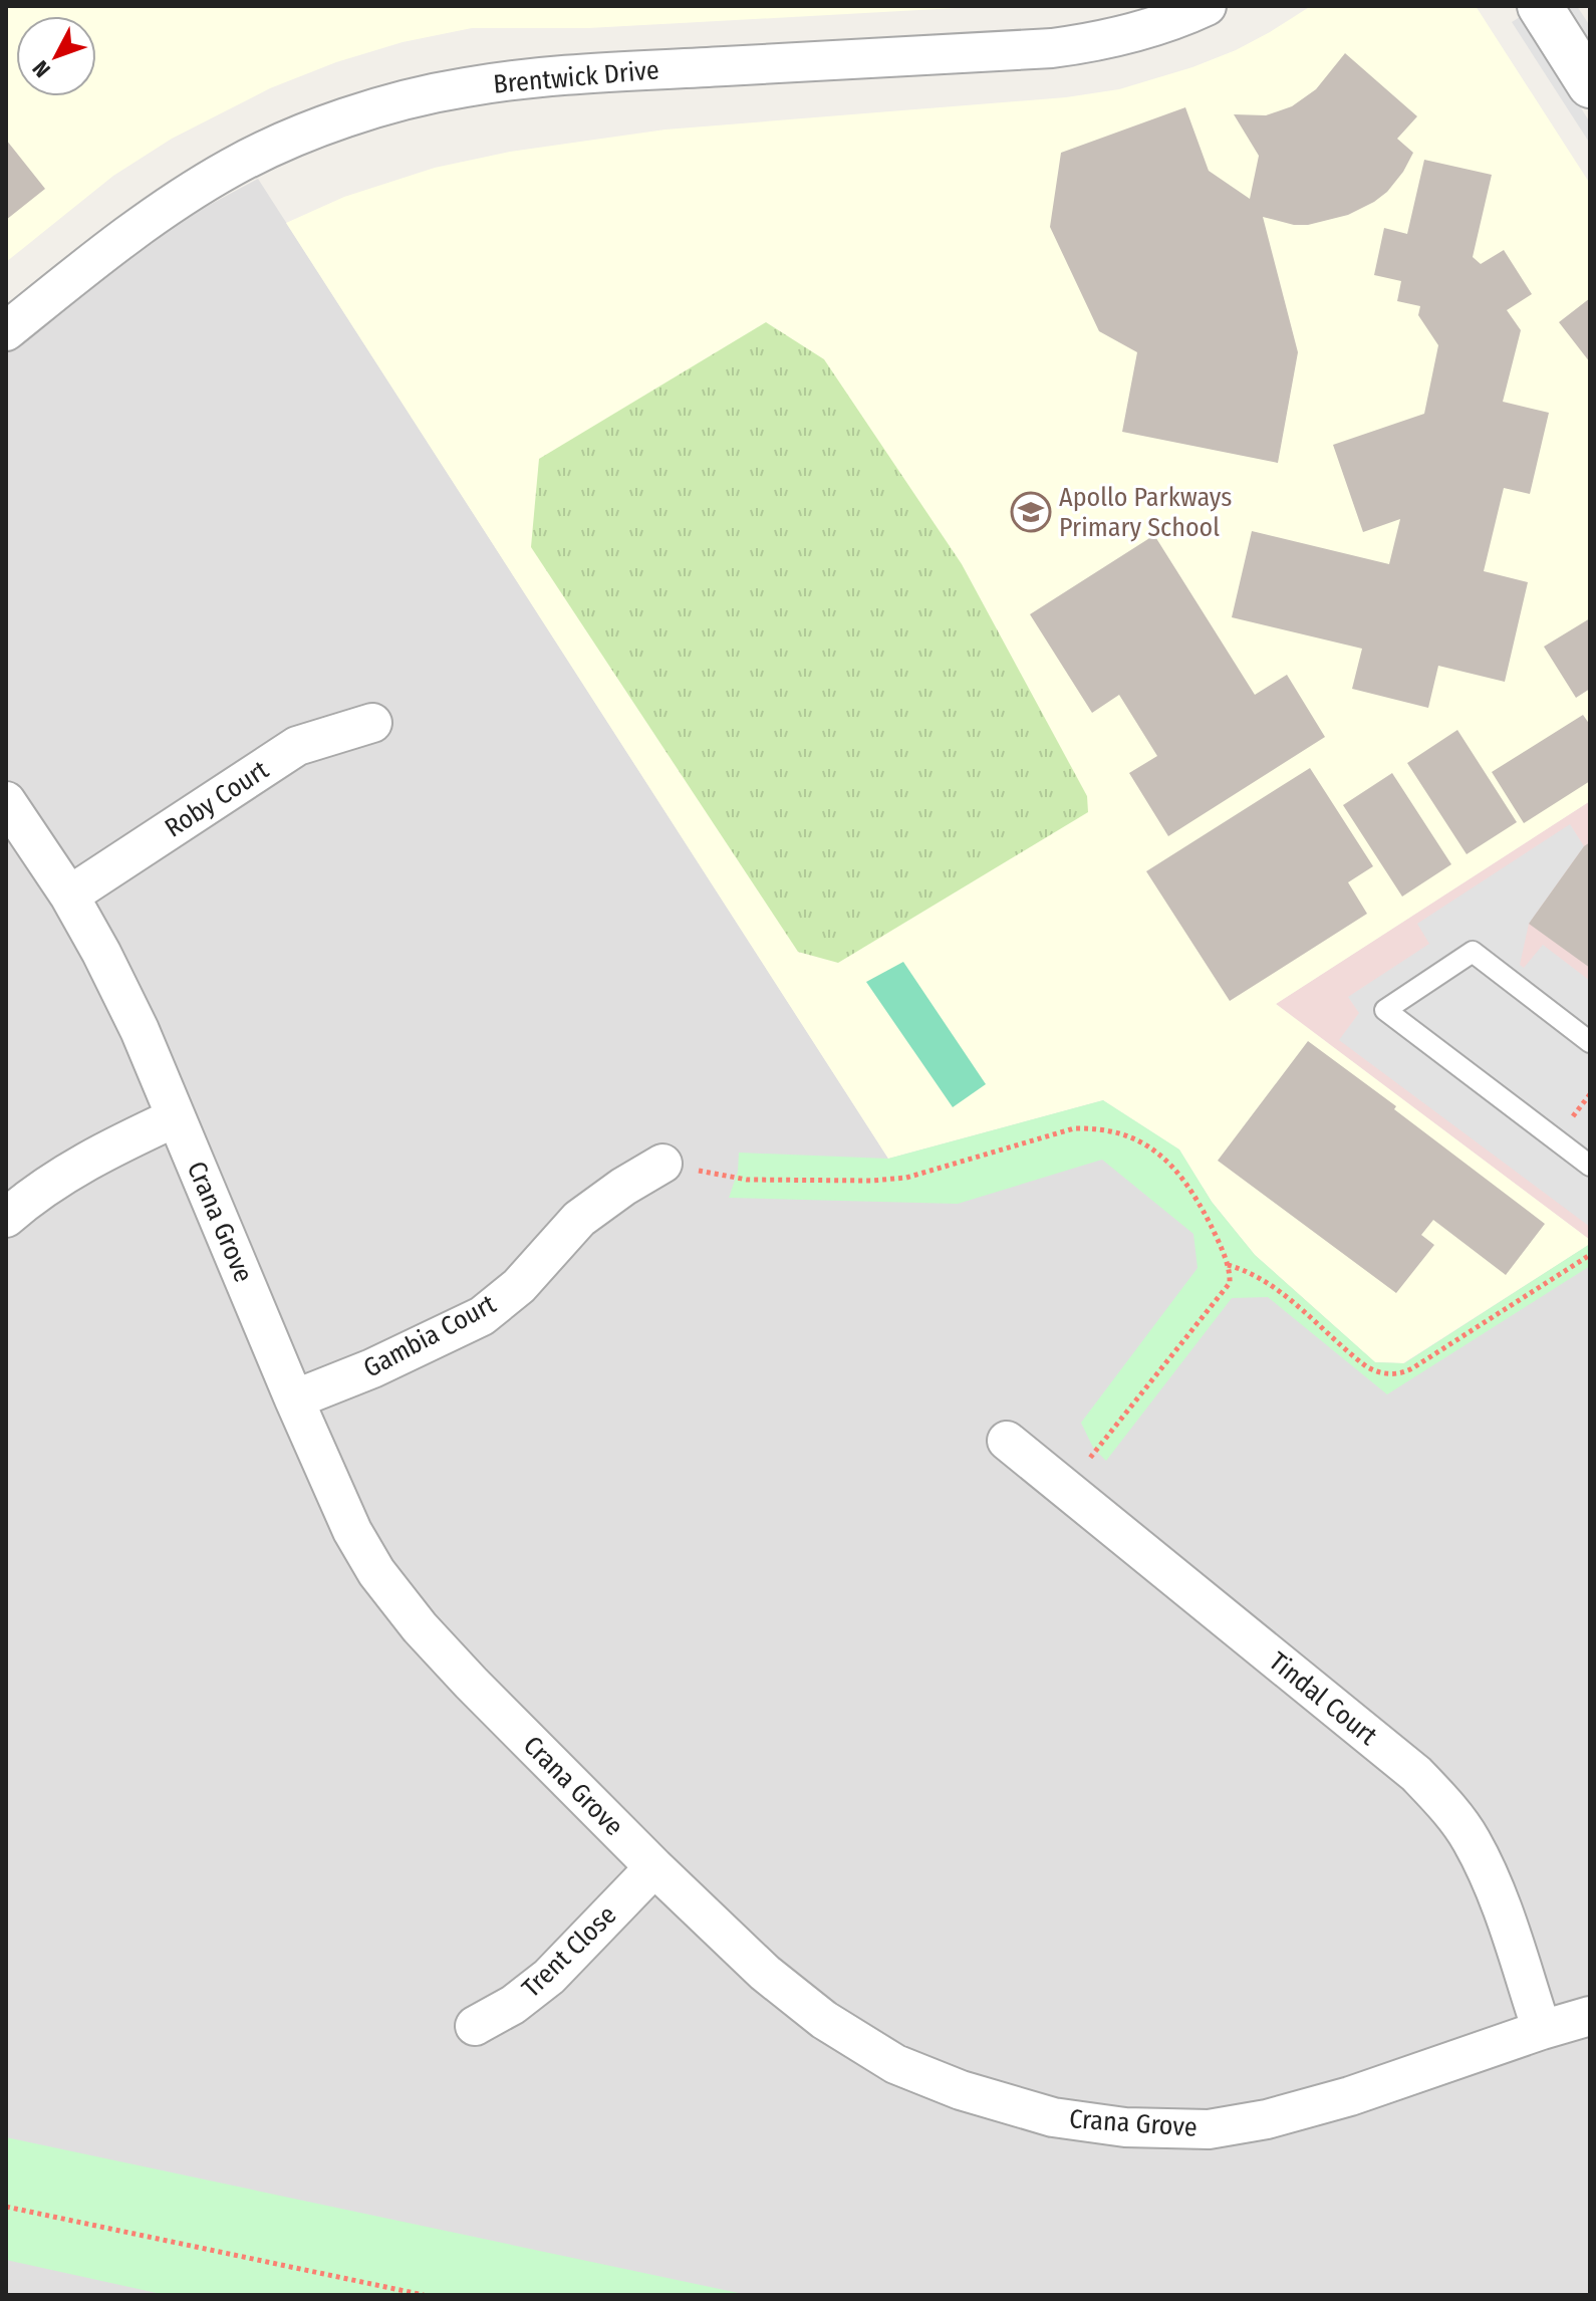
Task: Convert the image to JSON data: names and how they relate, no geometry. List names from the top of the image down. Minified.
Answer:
{"streets":{"street":["Brentwick Drive","Roby Court","Crana Grove","Gambia Court","Tindal Court","Trent Close"]},"crossings":[["Roby Court","Crana Grove"],["Crana Grove","Gambia Court"],["Crana Grove","Tindal Court"],["Crana Grove","Trent Close"]],"places":{"school or university":["Apollo Parkways Primary School"]},"north":"bottom left"}
